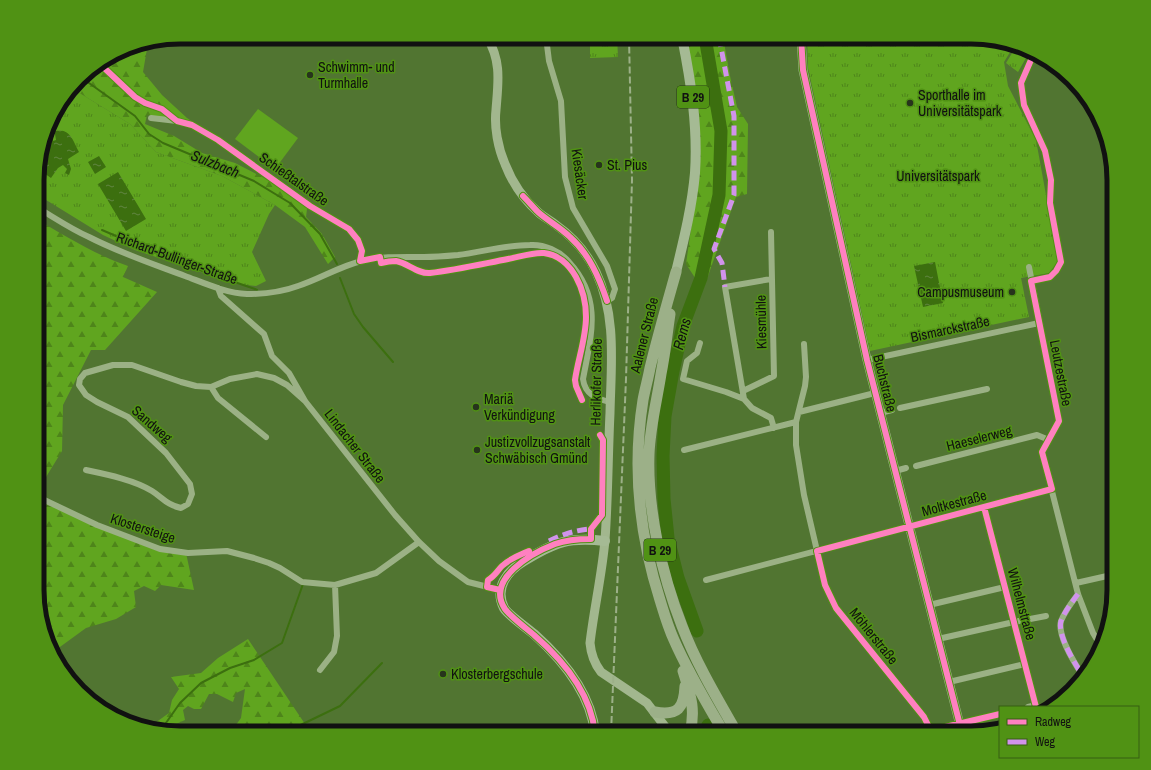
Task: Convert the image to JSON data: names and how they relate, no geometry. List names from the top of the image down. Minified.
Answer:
{"streets":{"highway":["B 29","Aalener Straße"],"main road":["Herlikofer Straße","Buchstraße"],"street":["Kiesäcker","Schießtalstraße","Richard-Bullinger-Straße","Kiesmühle","Bismarckstraße","Leutzestraße","Sandweg","Haeselerweg","Lindacher Straße","Moltkestraße","Klostersteige","Wilhelmstraße","Möhlerstraße"]},"crossings":[["B 29","Aalener Straße"],["Kiesäcker","Herlikofer Straße"],["Schießtalstraße","Richard-Bullinger-Straße"],["Richard-Bullinger-Straße","Lindacher Straße"],["Bismarckstraße","Leutzestraße"],["Bismarckstraße","Buchstraße"],["Leutzestraße","Haeselerweg"],["Leutzestraße","Moltkestraße"],["Buchstraße","Moltkestraße"],["Sandweg","Lindacher Straße"],["Lindacher Straße","Klostersteige"],["Moltkestraße","Wilhelmstraße"],["Moltkestraße","Möhlerstraße"]],"water":["Sulzbach","Rems"],"parks":["Universitätspark"],"places":["Schwimm- und Turmhalle","Sporthalle im Universitätspark","St. Pius","Campusmuseum","Mariä Verkündigung","Justizvollzugsanstalt Schwäbisch Gmünd","Klosterbergschule"],"legend":["Radweg","Weg"]}
